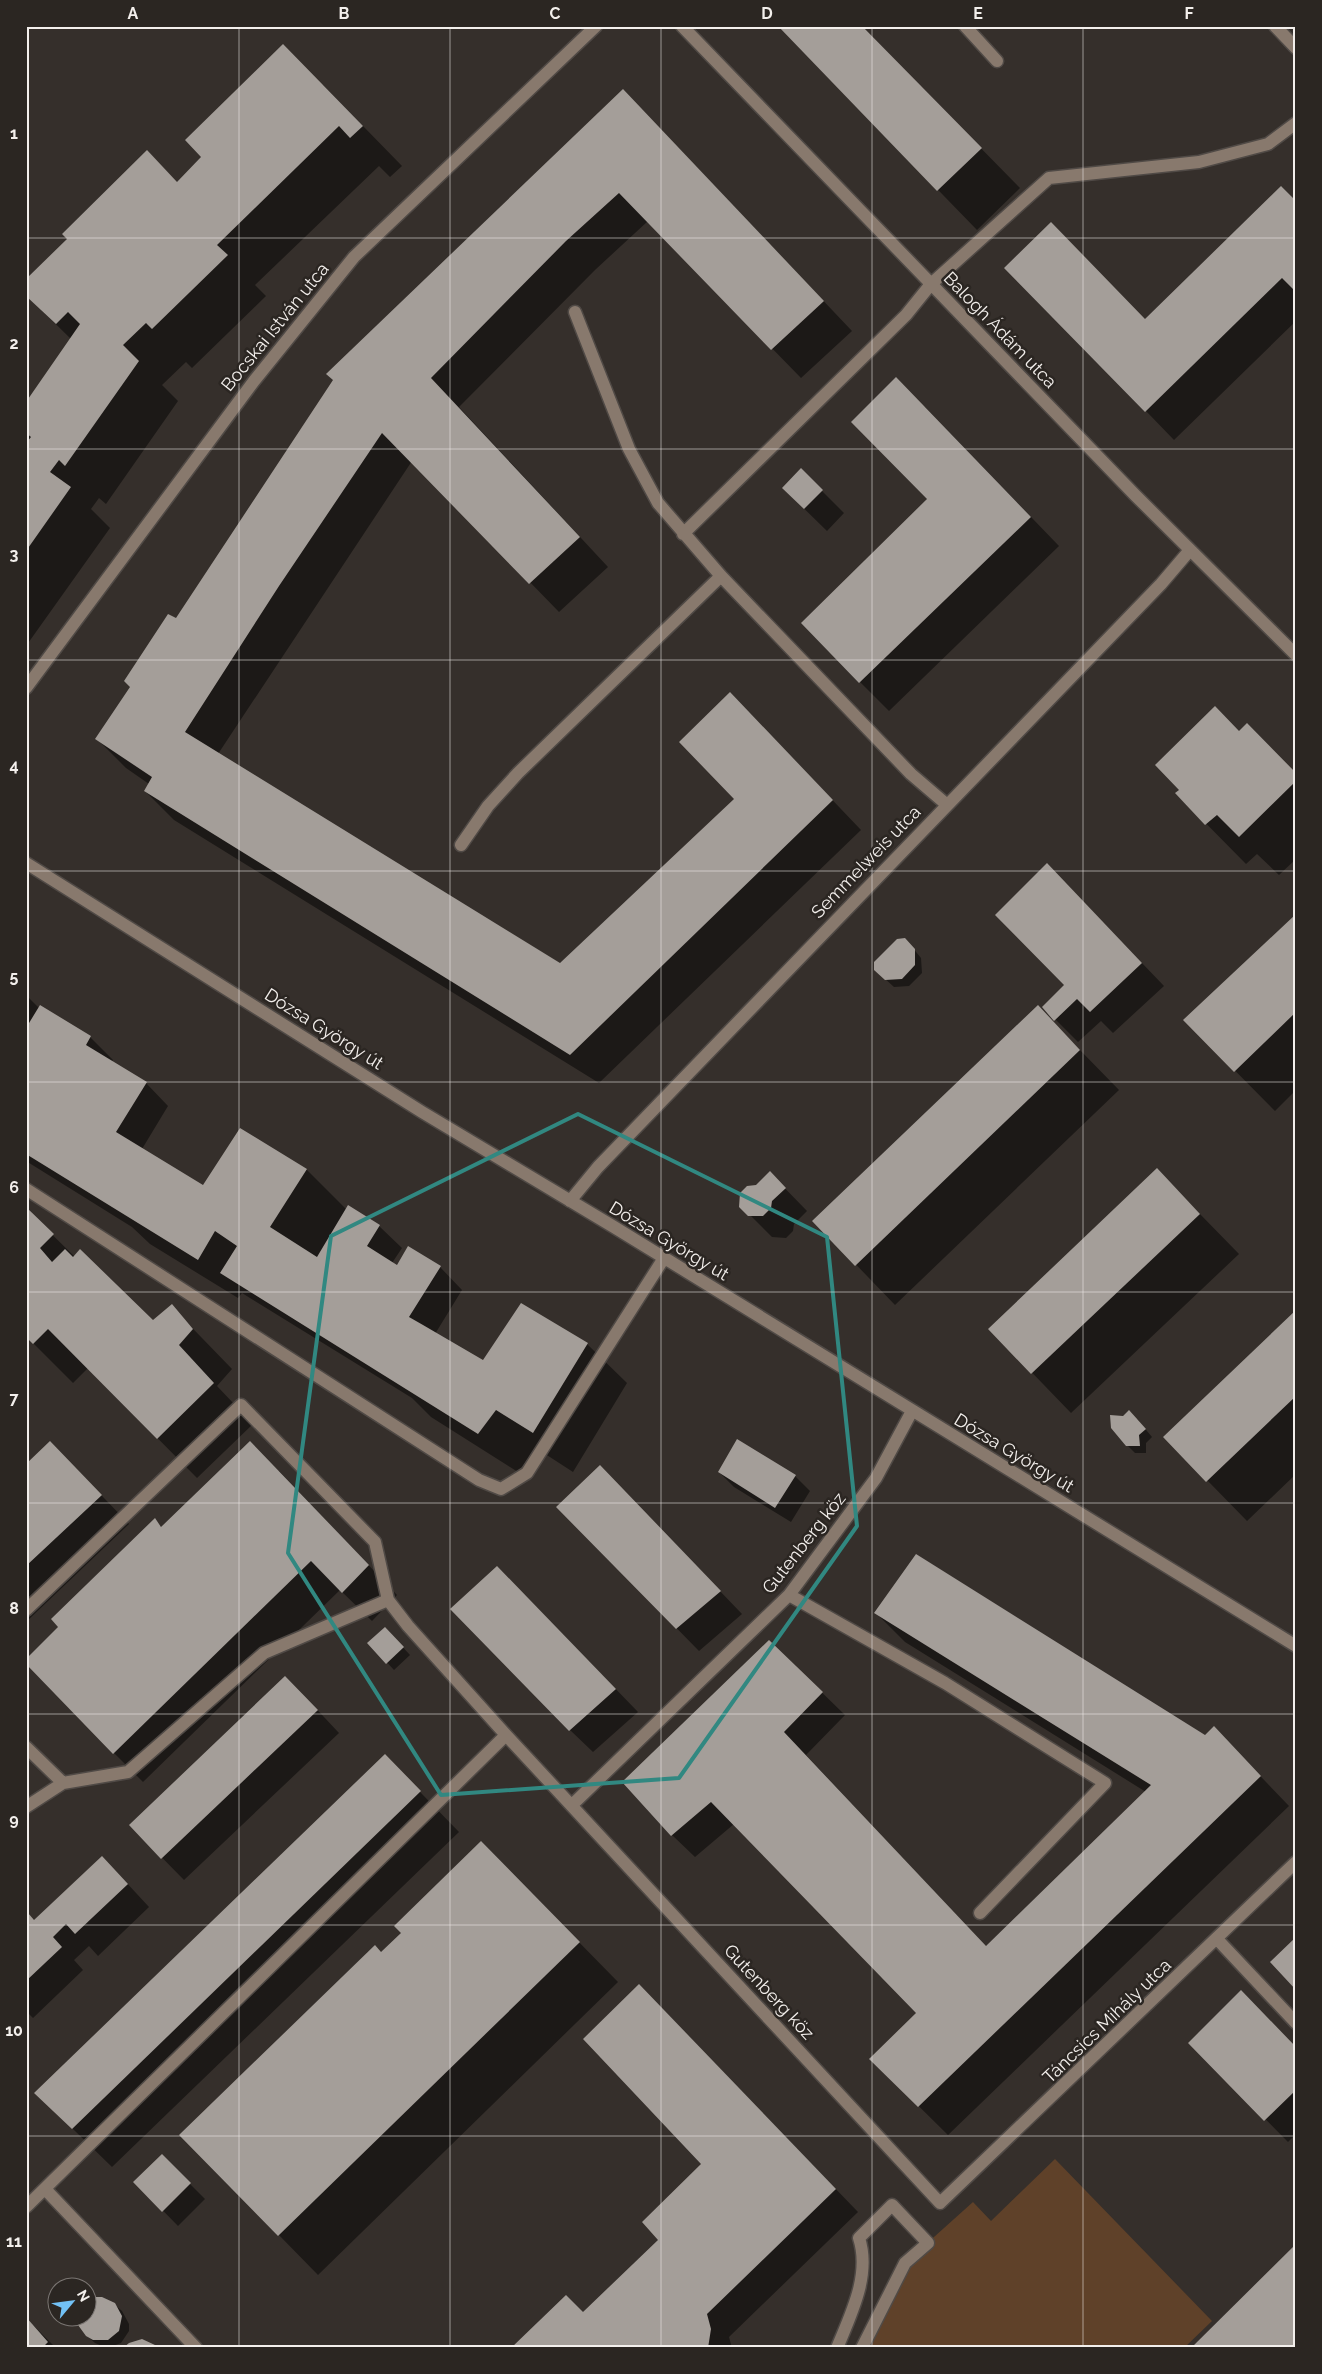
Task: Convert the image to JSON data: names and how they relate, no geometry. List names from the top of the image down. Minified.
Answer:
{"streets":{"street":["Bocskai István utca","Balogh Ádám utca","Semmelweis utca","Dózsa György út","Gutenberg köz","Táncsics Mihály utca"]},"crossings":[["Balogh Ádám utca","Semmelweis utca"],["Semmelweis utca","Dózsa György út"],["Dózsa György út","Gutenberg köz"],["Gutenberg köz","Táncsics Mihály utca"]],"north":"top right","grid":{"columns":["A","B","C","D","E","F"],"rows":["1","2","3","4","5","6","7","8","9","10","11"]}}
